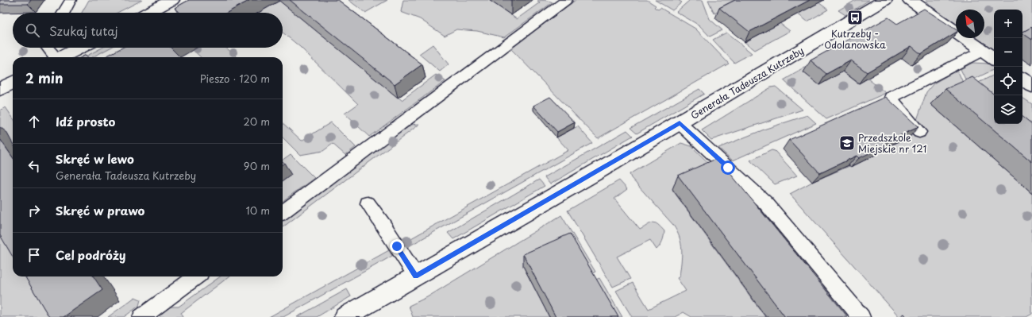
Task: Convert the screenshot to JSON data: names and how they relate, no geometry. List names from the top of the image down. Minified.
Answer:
{"streets":{"street":["Generała Tadeusza Kutrzeby"]},"places":{"bus stop":["Kutrzeby - Odolanowska"],"school or university":["Przedszkole Miejskie nr 121"]},"north":"top left","page":{"map_buttons":["+","−"],"search":"Szukaj tutaj","heading":["2 min","Pieszo · 120 m"],"list":[["Idź prosto","20 m"],["Skręć w lewo","Generała Tadeusza Kutrzeby","90 m"],["Skręć w prawo","10 m"],"Cel podróży"]}}
